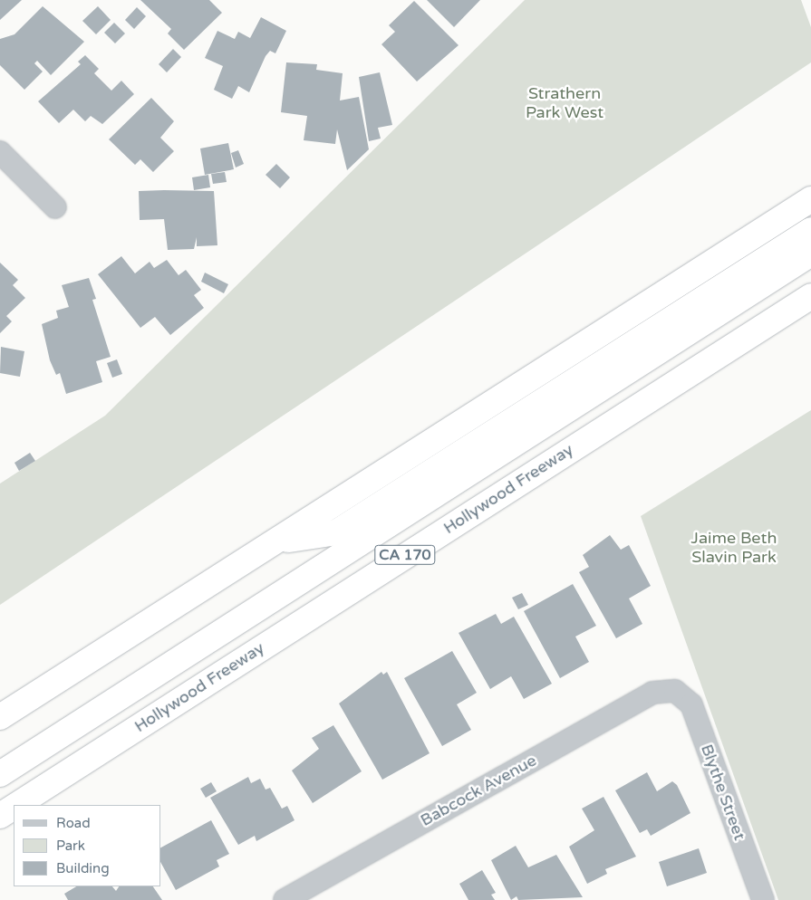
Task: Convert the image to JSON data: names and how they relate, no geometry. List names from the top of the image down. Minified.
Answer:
{"streets":{"highway":["Hollywood Freeway","CA 170"],"street":["Babcock Avenue","Blythe Street"]},"crossings":[["Babcock Avenue","Blythe Street"]],"parks":["Strathern Park West","Jaime Beth Slavin Park"],"legend":["Road","Park","Building"]}
